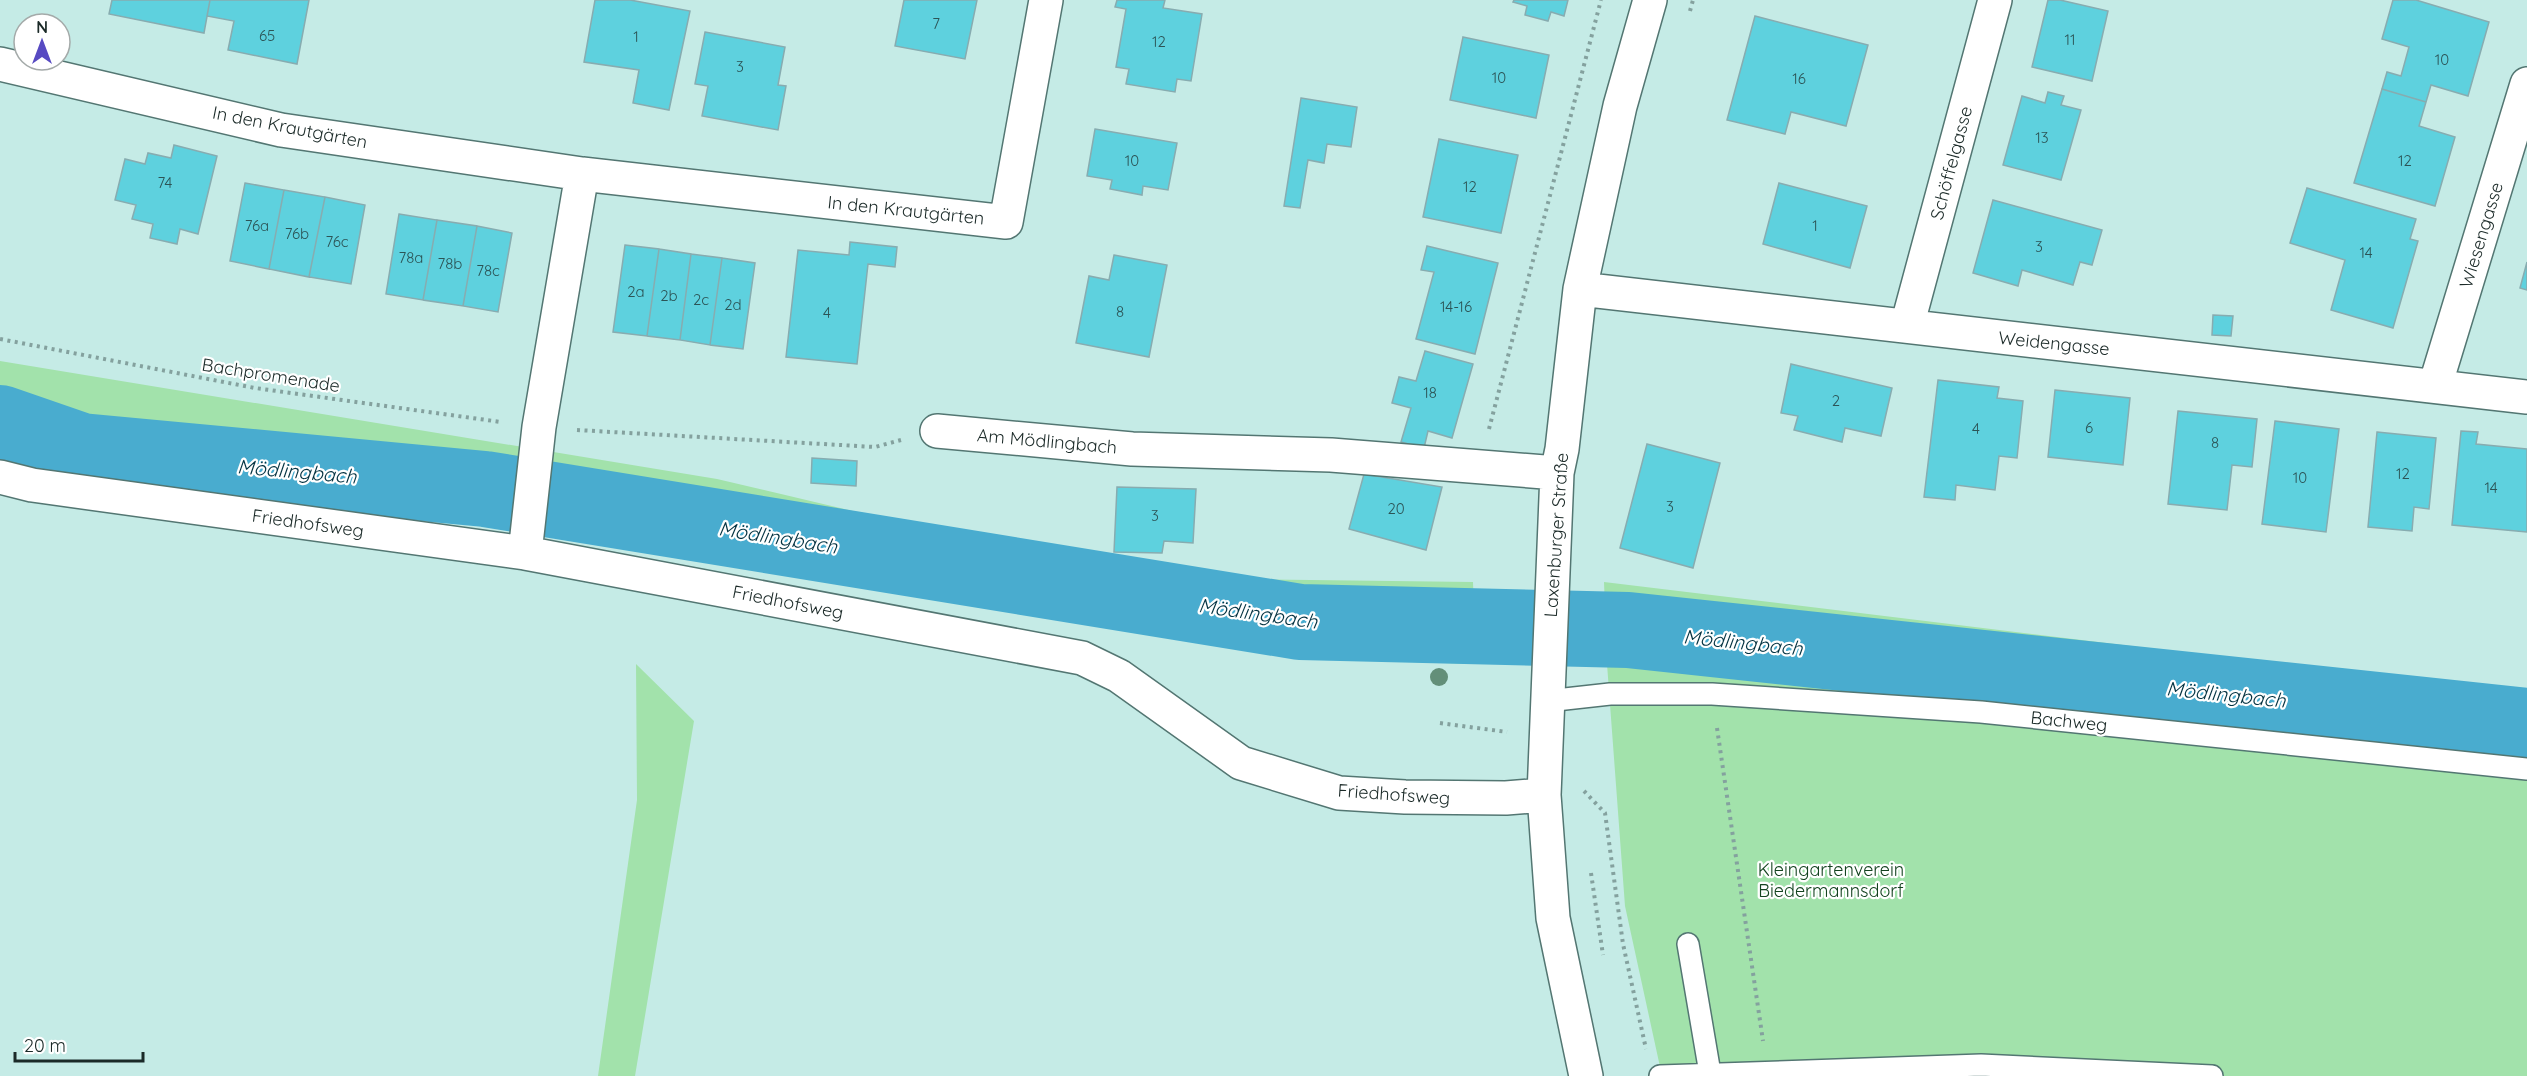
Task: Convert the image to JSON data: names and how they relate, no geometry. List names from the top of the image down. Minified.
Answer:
{"streets":{"street":["In den Krautgärten","Schöffelgasse","Wiesengasse","Weidengasse","Am Mödlingbach","Friedhofsweg","Laxenburger Straße"],"lane":["Bachweg"],"path":["Bachpromenade"]},"crossings":[["Schöffelgasse","Weidengasse"],["Wiesengasse","Weidengasse"],["Weidengasse","Laxenburger Straße"],["Am Mödlingbach","Laxenburger Straße"],["Friedhofsweg","Laxenburger Straße"],["Laxenburger Straße","Bachweg"]],"water":["Mödlingbach"],"parks":["Kleingartenverein Biedermannsdorf"],"house_numbers":["7","65","1","11","12","10","3","10","16","13","10","12","74","12","76a","1","76b","76c","3","14","78a","78b","78c","2a","2b","2c","2d","14-16","8","4","18","2","6","4","8","12","10","14","3","20","3"],"scale_bar":"20 m","north":"top"}
